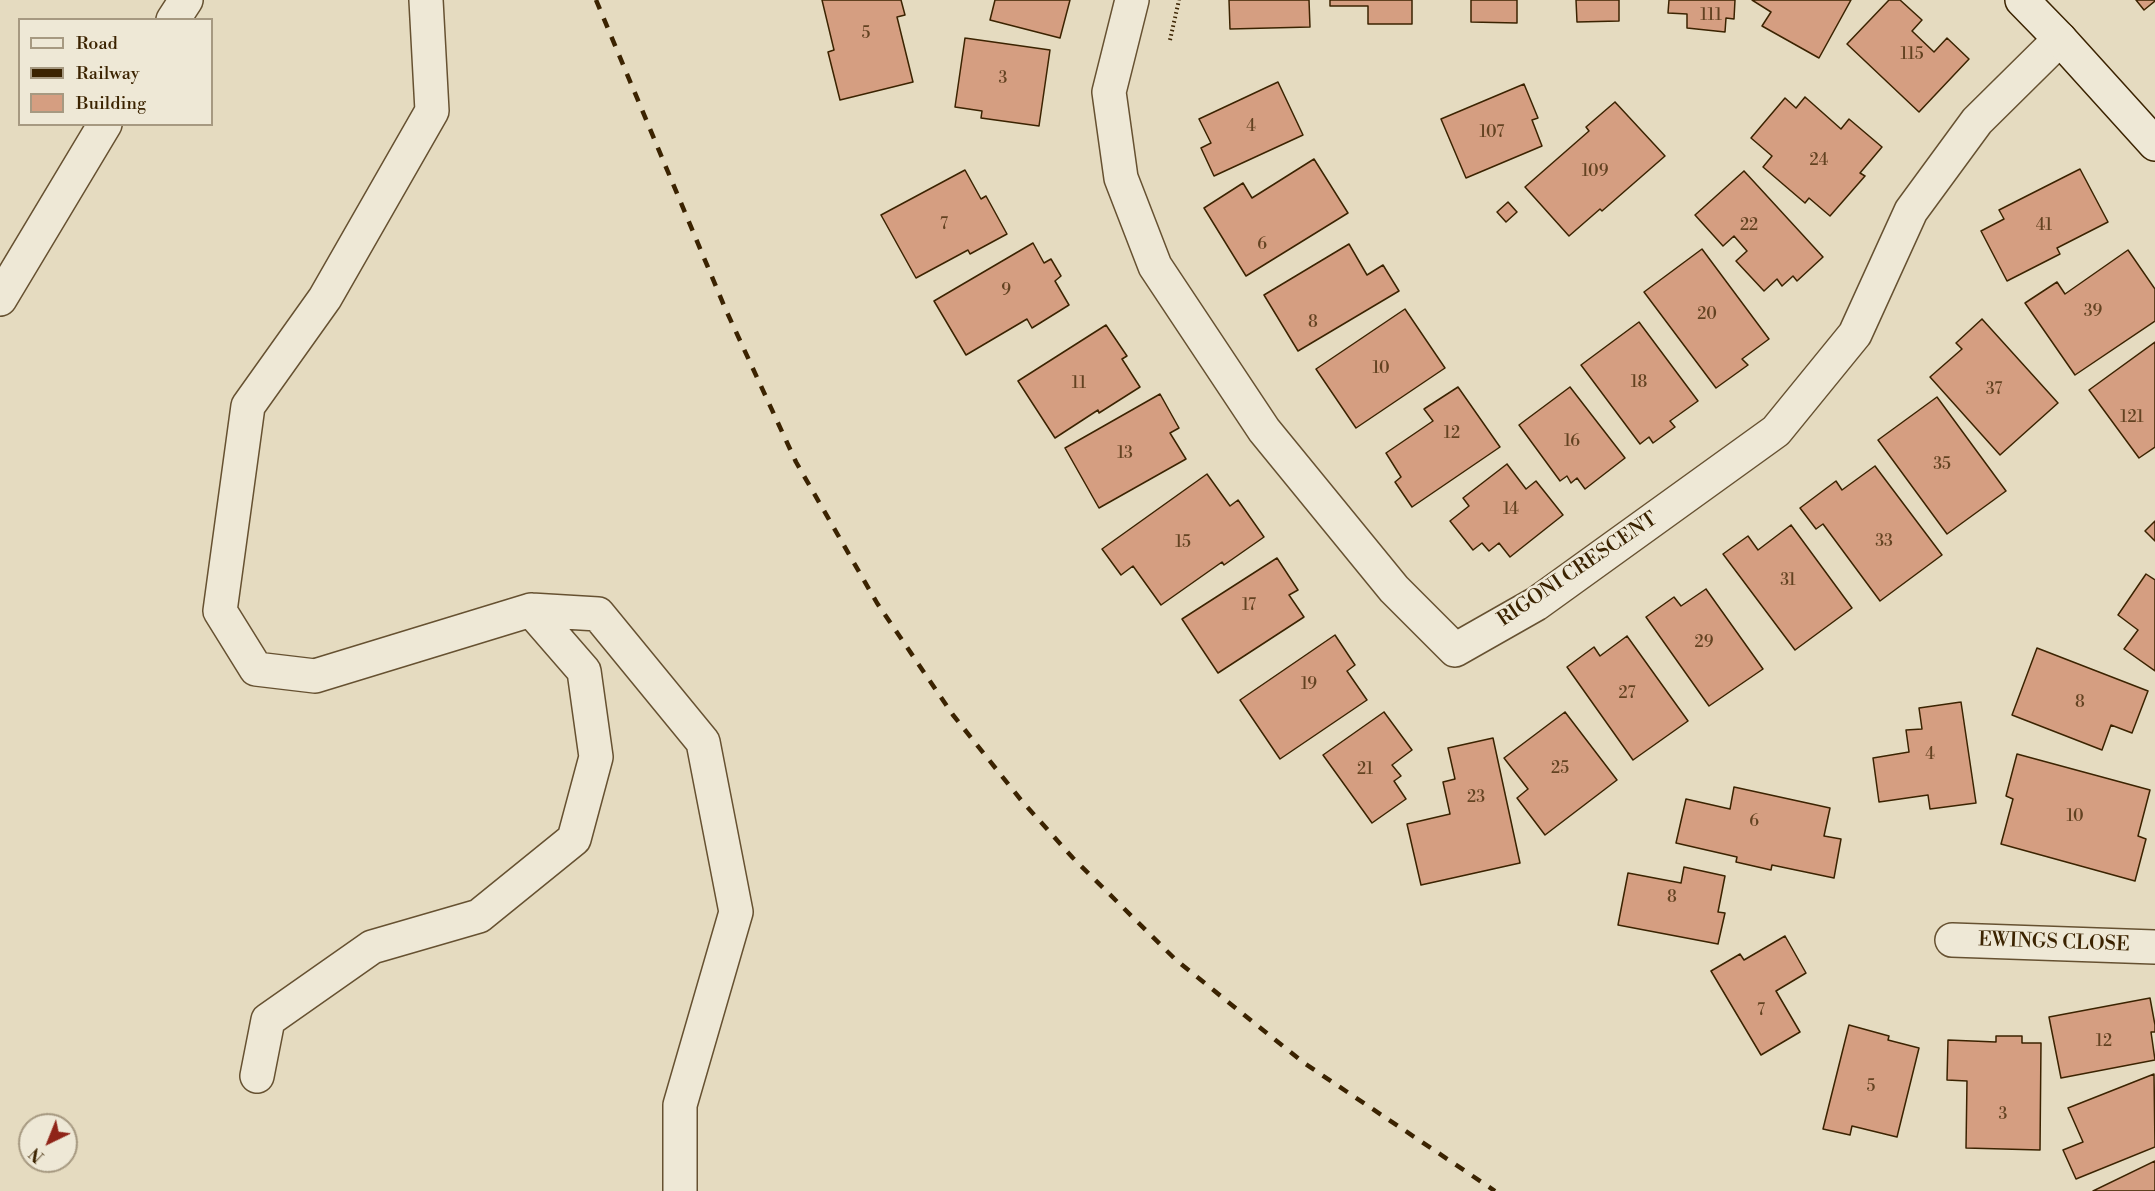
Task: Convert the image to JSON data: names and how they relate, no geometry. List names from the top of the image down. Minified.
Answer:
{"streets":{"street":["RIGONI CRESCENT","EWINGS CLOSE"]},"house_numbers":["111","5","115","3","4","107","24","109","7","22","41","6","9","39","20","8","10","18","11","37","121","12","16","13","35","14","33","15","31","17","29","19","27","8","4","25","21","23","10","6","8","7","12","5","3"],"legend":["Road","Railway","Building"],"north":"bottom left"}
